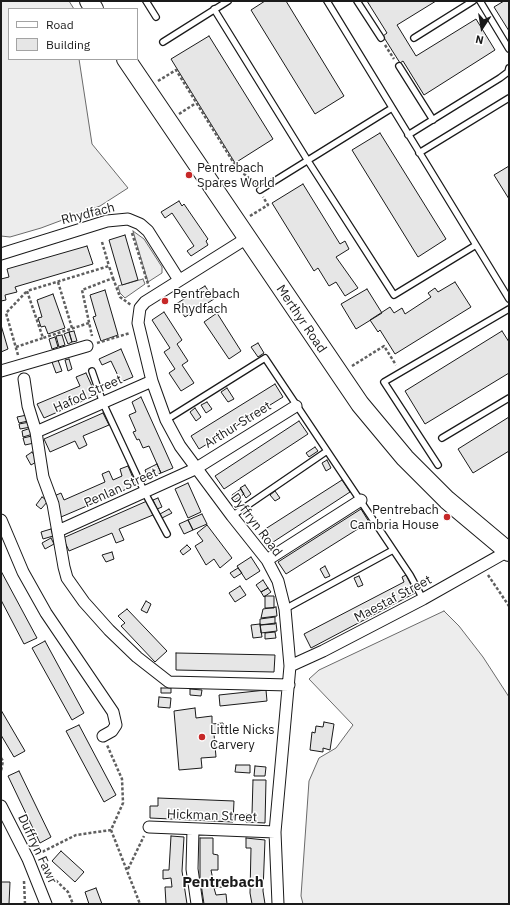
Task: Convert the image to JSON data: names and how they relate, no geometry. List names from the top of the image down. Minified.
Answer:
{"streets":{"main road":["Merthyr Road"],"street":["Rhydfach","Hafod Street","Arthur Street","Penlan Street","Dyffryn Road","Maestaf Street","Hickman Street","Duffryn Fawr"]},"crossings":[["Merthyr Road","Maestaf Street"],["Hafod Street","Dyffryn Road"],["Arthur Street","Penlan Street"],["Arthur Street","Dyffryn Road"],["Penlan Street","Dyffryn Road"],["Dyffryn Road","Maestaf Street"],["Dyffryn Road","Hickman Street"]],"districts":["Pentrebach"],"places":["Pentrebach Spares World","Pentrebach Rhydfach","Pentrebach Cambria House","Little Nicks Carvery"],"legend":["Road","Building"],"north":"bottom"}
